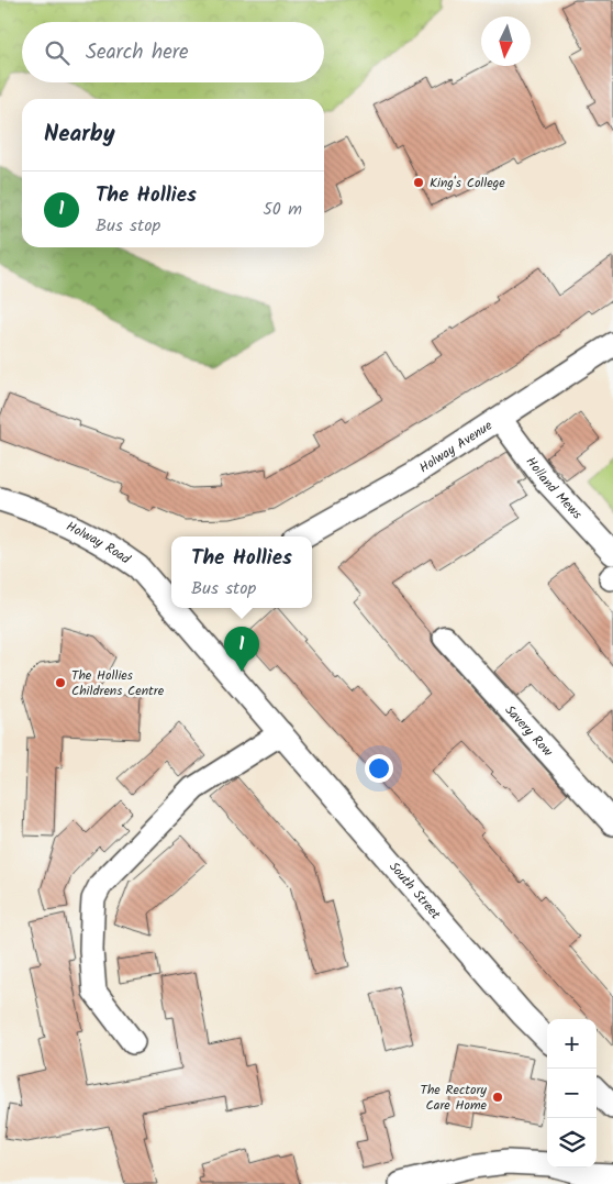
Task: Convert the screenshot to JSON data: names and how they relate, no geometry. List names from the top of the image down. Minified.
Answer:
{"streets":{"street":["Holway Avenue","Holland Mews","Holway Road","Savery Row","South Street"]},"crossings":[["Holway Avenue","Holland Mews"]],"places":["King's College","The Hollies Childrens Centre","The Rectory Care Home"],"north":"bottom","page":{"search":"Search here","heading":"Nearby","list":[{"mark":"1","name":"The Hollies","note":"Bus stop","value":"50 m"}],"popup":["The Hollies","Bus stop"],"pins":"1","map_buttons":["+","−"]}}
